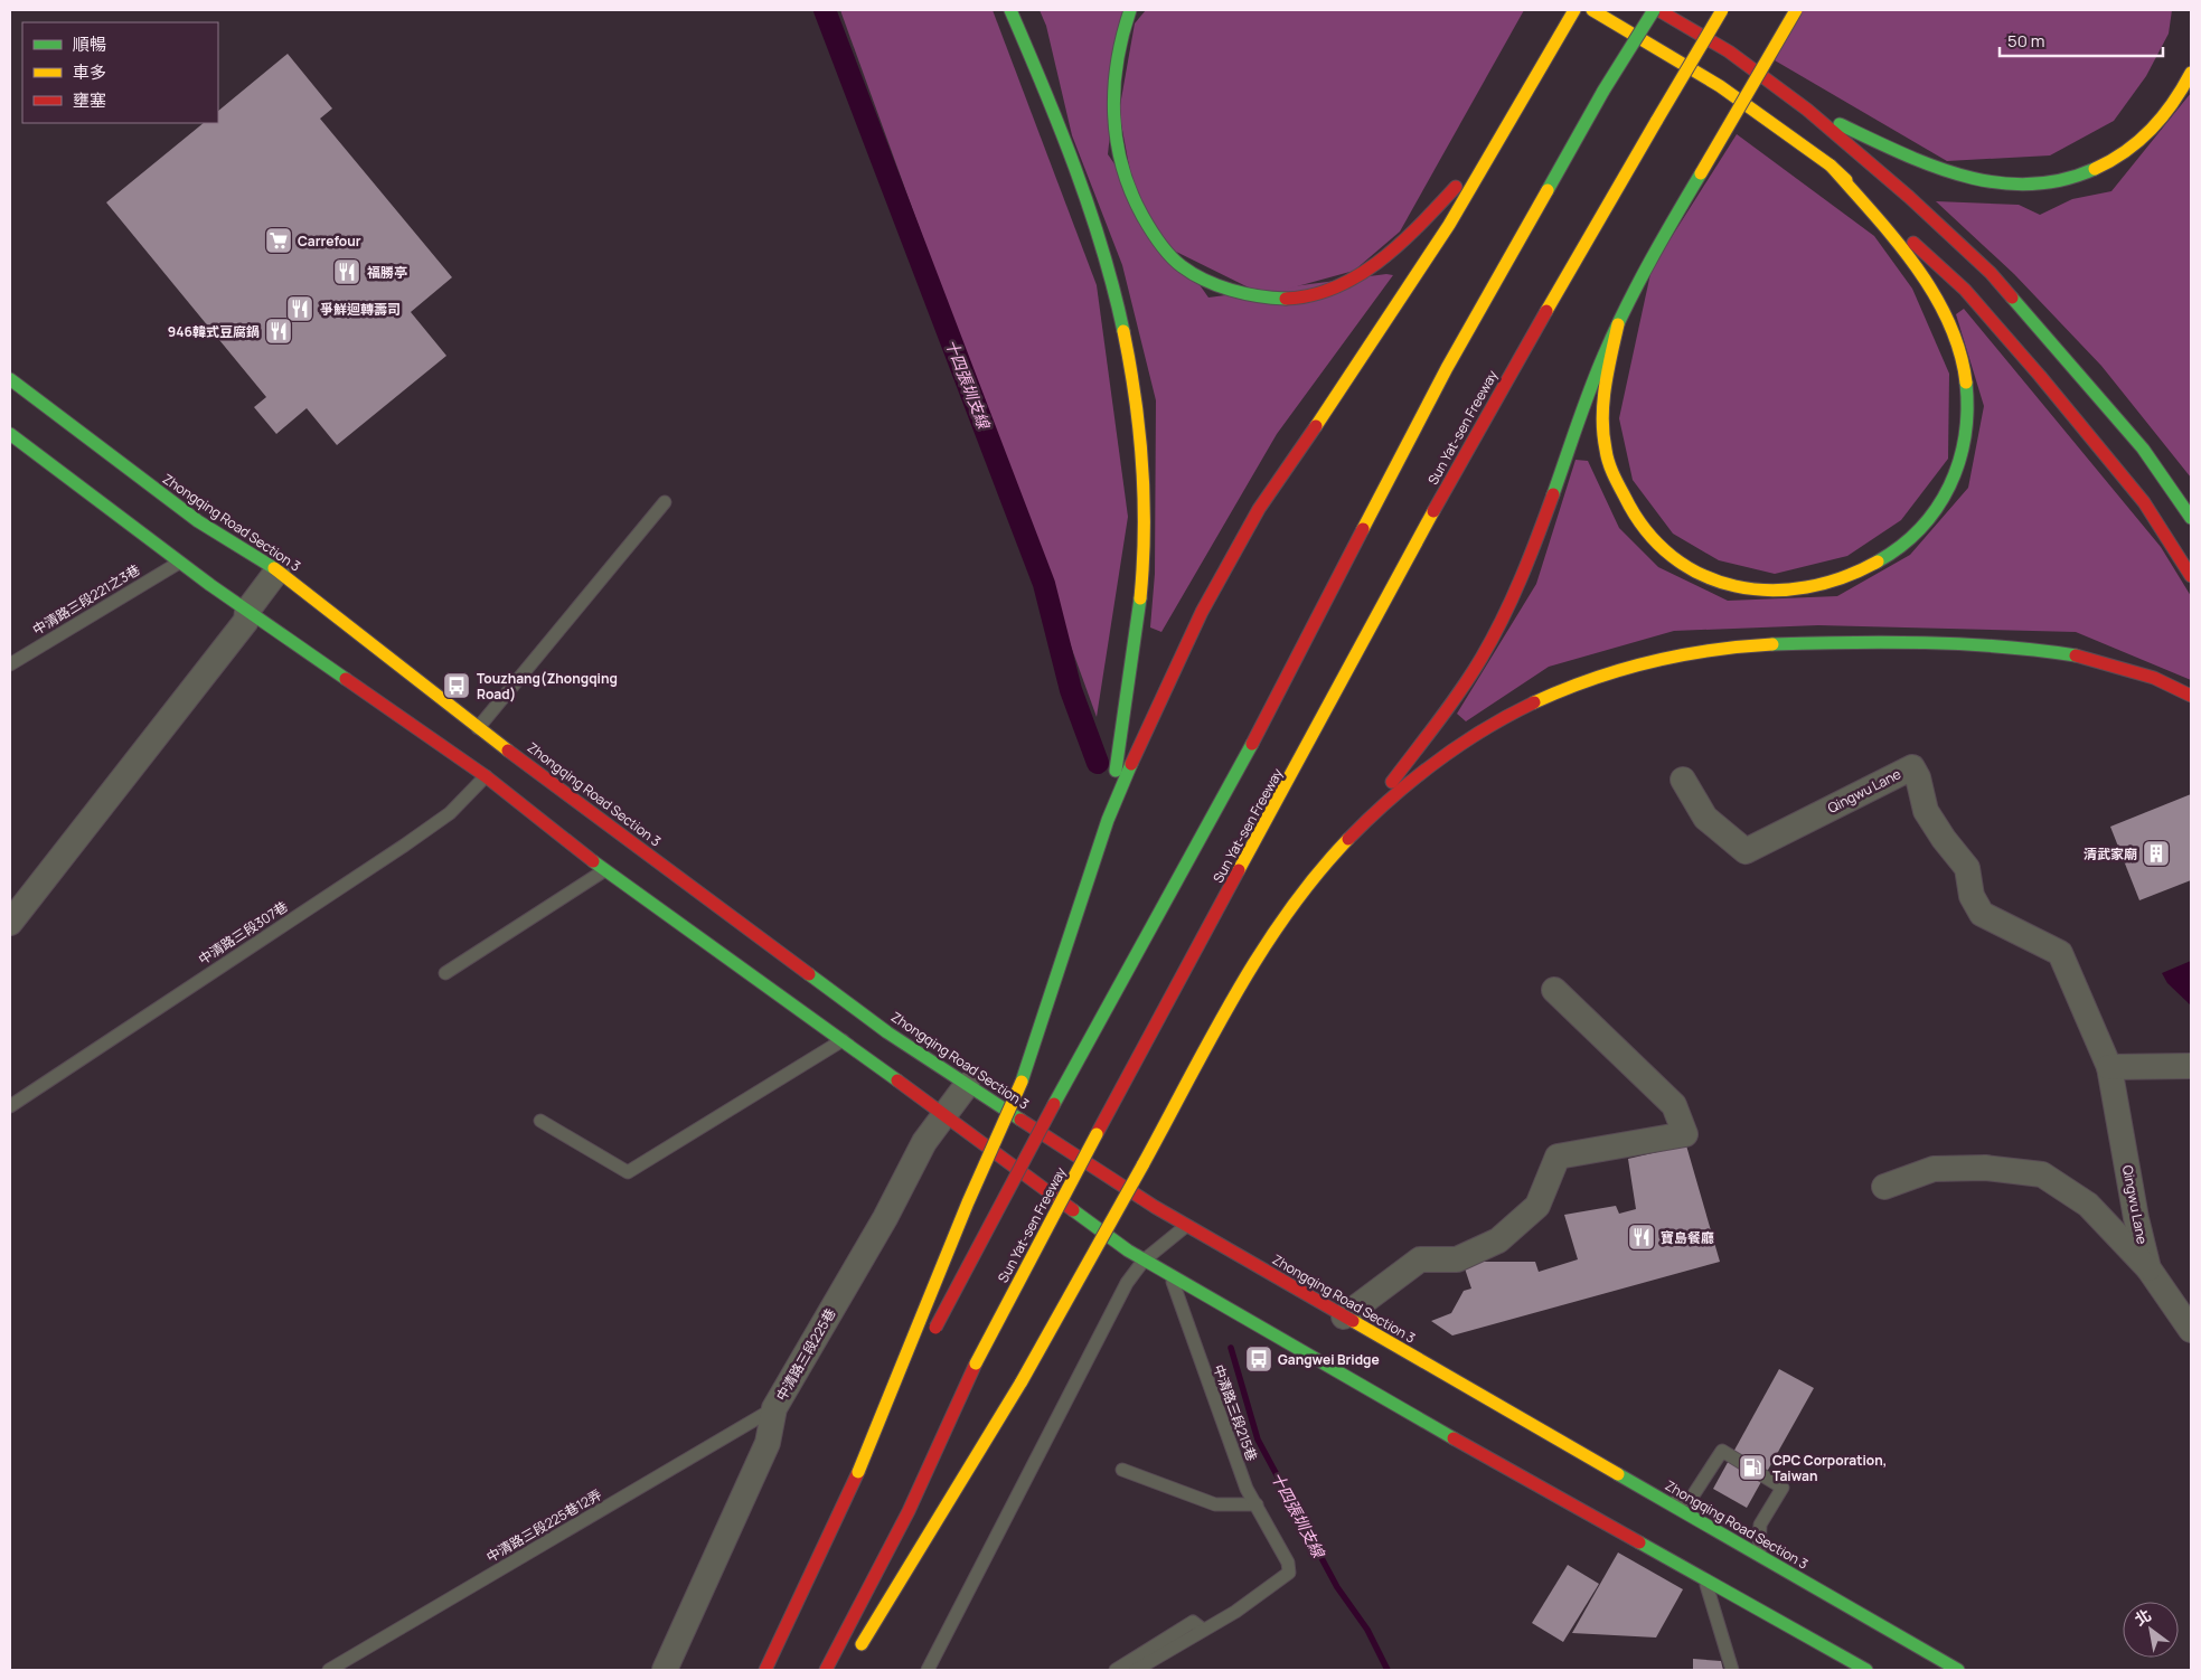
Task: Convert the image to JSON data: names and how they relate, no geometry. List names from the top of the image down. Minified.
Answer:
{"streets":{"main road":["Sun Yat-sen Freeway","Zhongqing Road Section 3"],"street":["Qingwu Lane","中清路三段225巷"],"lane":["中清路三段221之3巷","中清路三段307巷","中清路三段215巷","中清路三段225巷12弄"]},"crossings":[["Zhongqing Road Section 3","中清路三段225巷"],["中清路三段225巷","中清路三段225巷12弄"]],"water":["十四張圳支線"],"places":{"supermarket":["Carrefour"],"restaurant":["福勝亭","爭鮮迴轉壽司","946韓式豆腐鍋","寶島餐廳"],"bus stop":["Touzhang(Zhongqing Road)","Gangwei Bridge"],"building":["清武家廟"],"fuel station":["CPC Corporation, Taiwan"]},"legend":["順暢","車多","壅塞"],"scale_bar":"50 m","north":"top left"}
